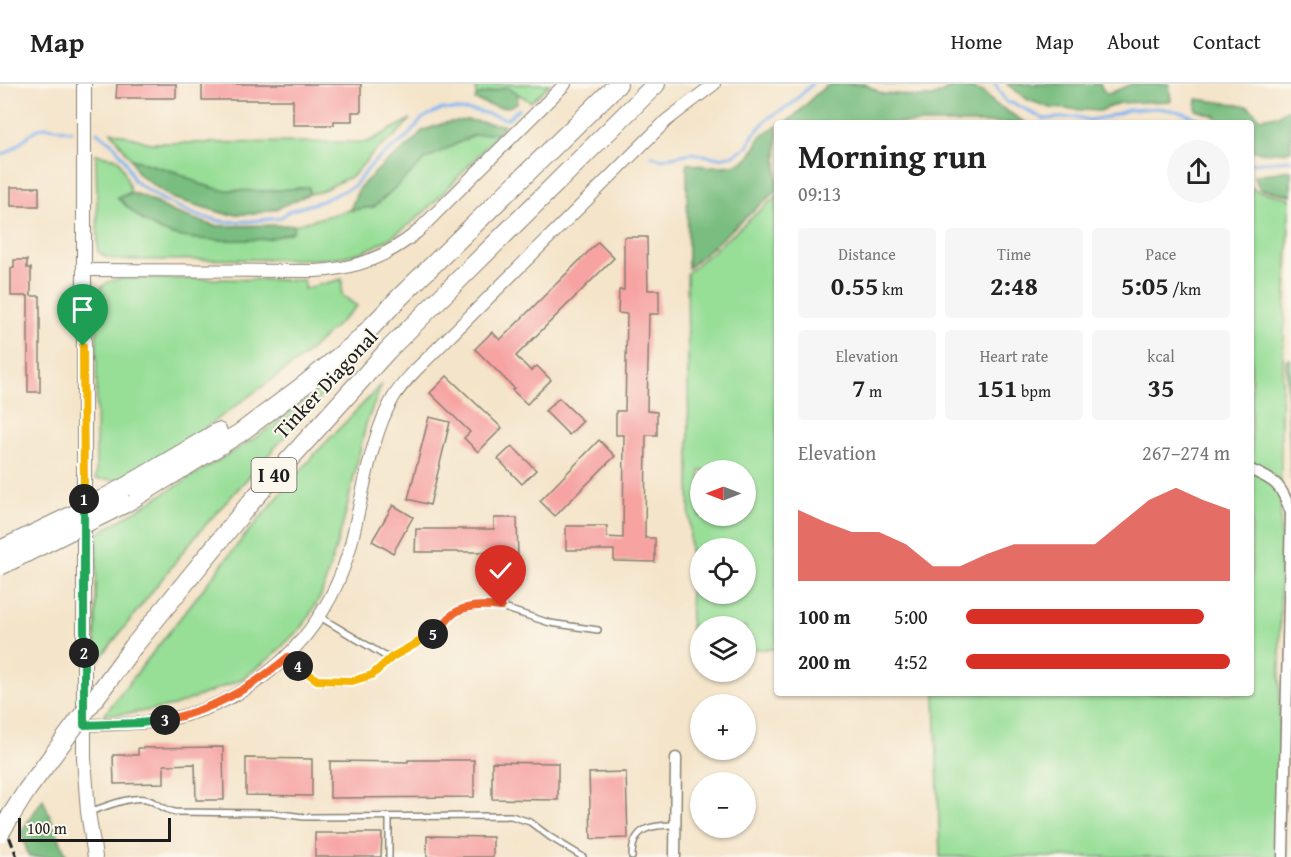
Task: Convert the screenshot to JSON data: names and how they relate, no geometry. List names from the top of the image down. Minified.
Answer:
{"streets":{"highway":["Tinker Diagonal","I 40"]},"scale_bar":"100 m","north":"left","page":{"header":"Map","nav":["Home","Map","About","Contact"],"heading":["Morning run","09:13"],"stats":[["Distance","0.55 km"],["Time","2:48"],["Pace","5:05 /km"],["Elevation","7 m"],["Heart rate","151 bpm"],["kcal","35"]],"chart":["Elevation","267–274 m"],"map_buttons":["+","−"],"pins":["1","5","2","4","3"],"list":[{"name":"100 m","note":"5:00"},{"name":"200 m","note":"4:52"}],"scale":"100 m"}}
